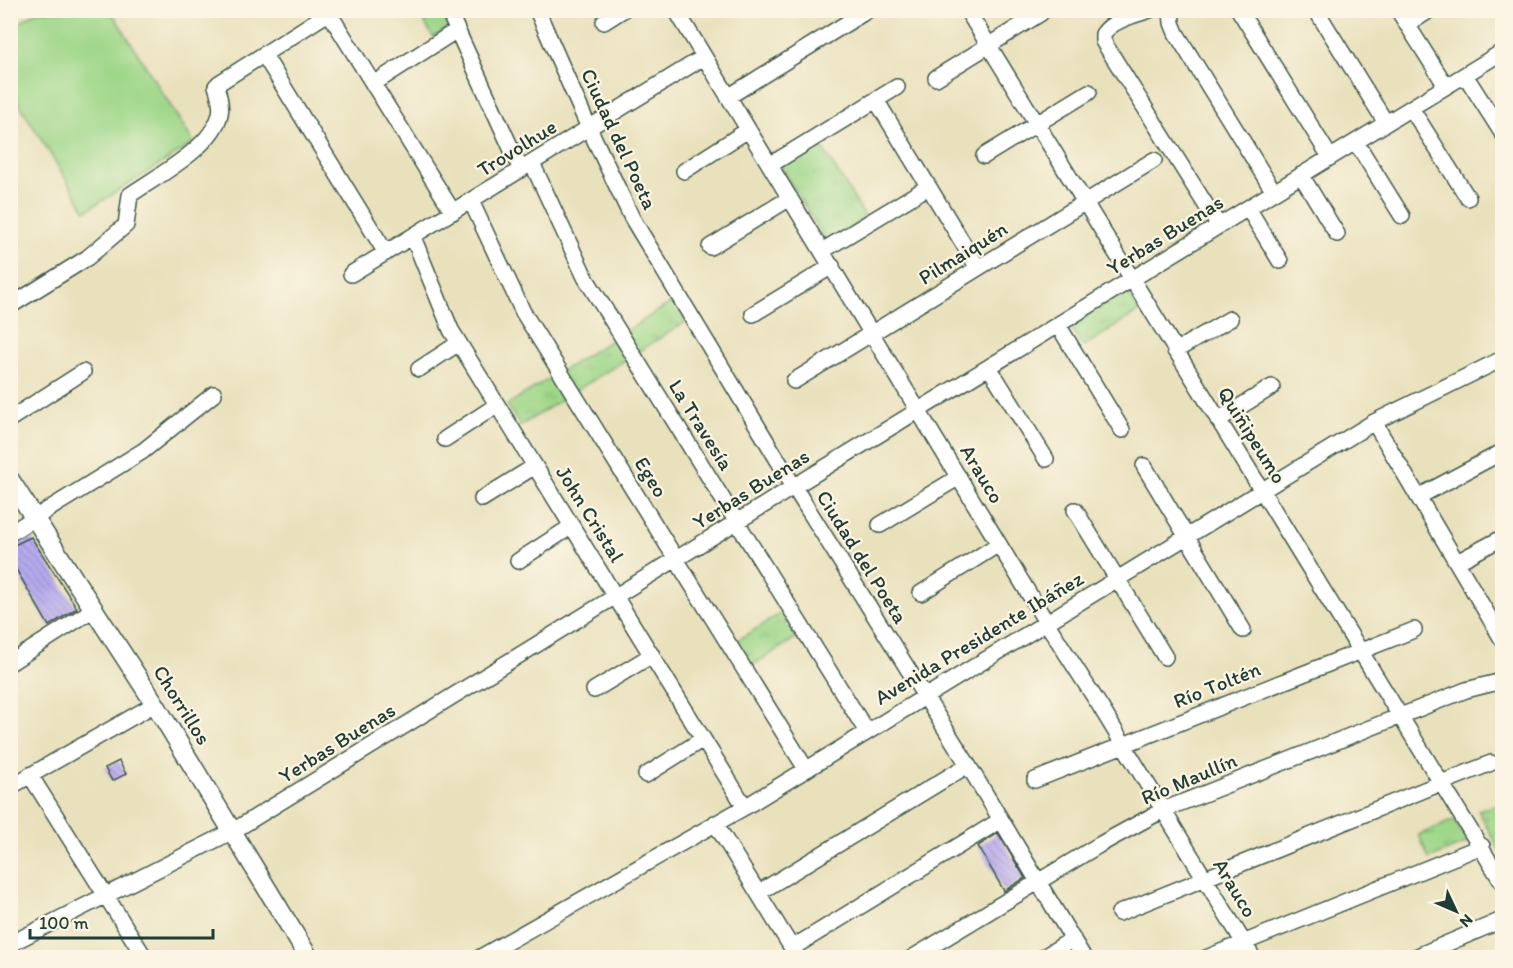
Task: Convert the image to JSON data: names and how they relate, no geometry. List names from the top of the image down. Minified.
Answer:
{"streets":{"main road":["Chorrillos"],"street":["Ciudad del Poeta","Trovolhue","Yerbas Buenas","Pilmaiquén","La Travesía","Quiñipeumo","Arauco","Egeo","John Cristal","Avenida Presidente Ibáñez","Río Toltén","Río Maullín"]},"crossings":[["Ciudad del Poeta","Trovolhue"],["Ciudad del Poeta","Yerbas Buenas"],["Ciudad del Poeta","Avenida Presidente Ibáñez"],["Ciudad del Poeta","Río Maullín"],["Trovolhue","La Travesía"],["Trovolhue","Arauco"],["Trovolhue","Egeo"],["Trovolhue","John Cristal"],["Yerbas Buenas","La Travesía"],["Yerbas Buenas","Quiñipeumo"],["Yerbas Buenas","Arauco"],["Yerbas Buenas","Egeo"],["Yerbas Buenas","John Cristal"],["Yerbas Buenas","Chorrillos"],["Pilmaiquén","Quiñipeumo"],["Pilmaiquén","Arauco"],["La Travesía","Avenida Presidente Ibáñez"],["Quiñipeumo","Avenida Presidente Ibáñez"],["Quiñipeumo","Río Toltén"],["Quiñipeumo","Río Maullín"],["Arauco","Avenida Presidente Ibáñez"],["Arauco","Río Toltén"],["Arauco","Río Maullín"],["Egeo","Avenida Presidente Ibáñez"],["John Cristal","Avenida Presidente Ibáñez"]],"scale_bar":"100 m","north":"bottom right"}
